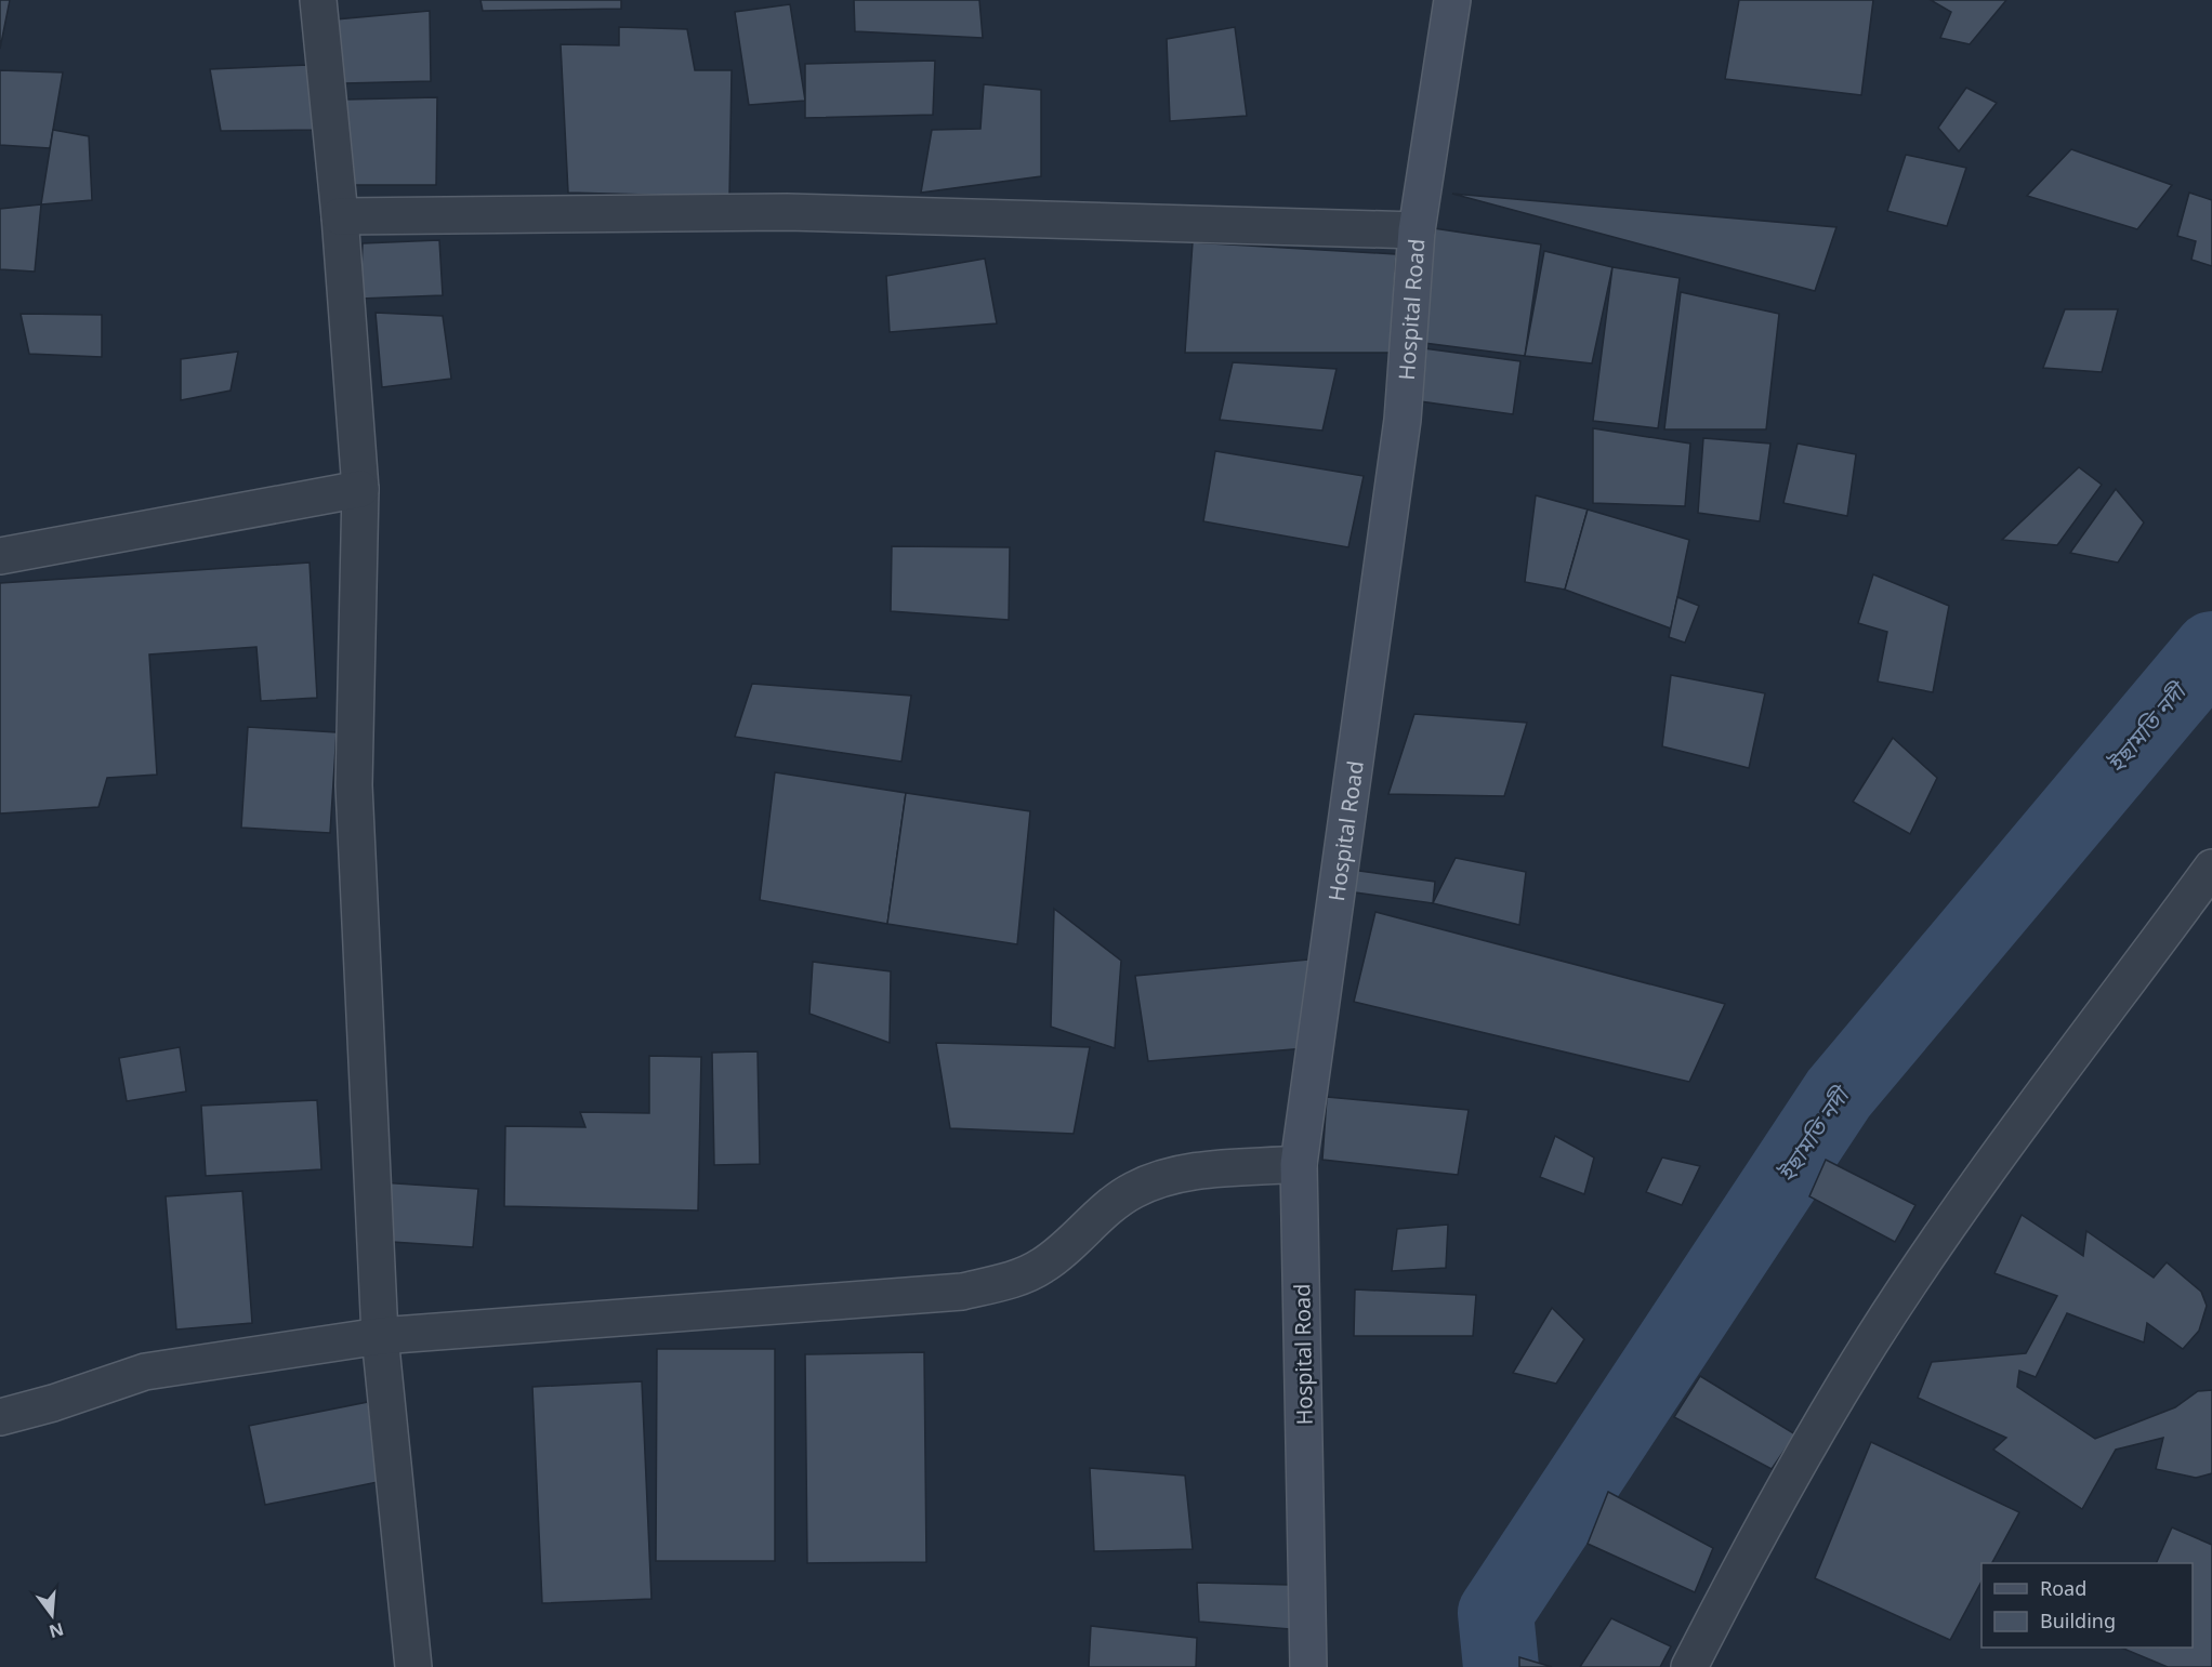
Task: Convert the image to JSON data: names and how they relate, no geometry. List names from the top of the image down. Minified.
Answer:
{"streets":{"main road":["Hospital Road"]},"water":["ইছামতি নদী"],"legend":["Road","Building"],"north":"bottom"}
